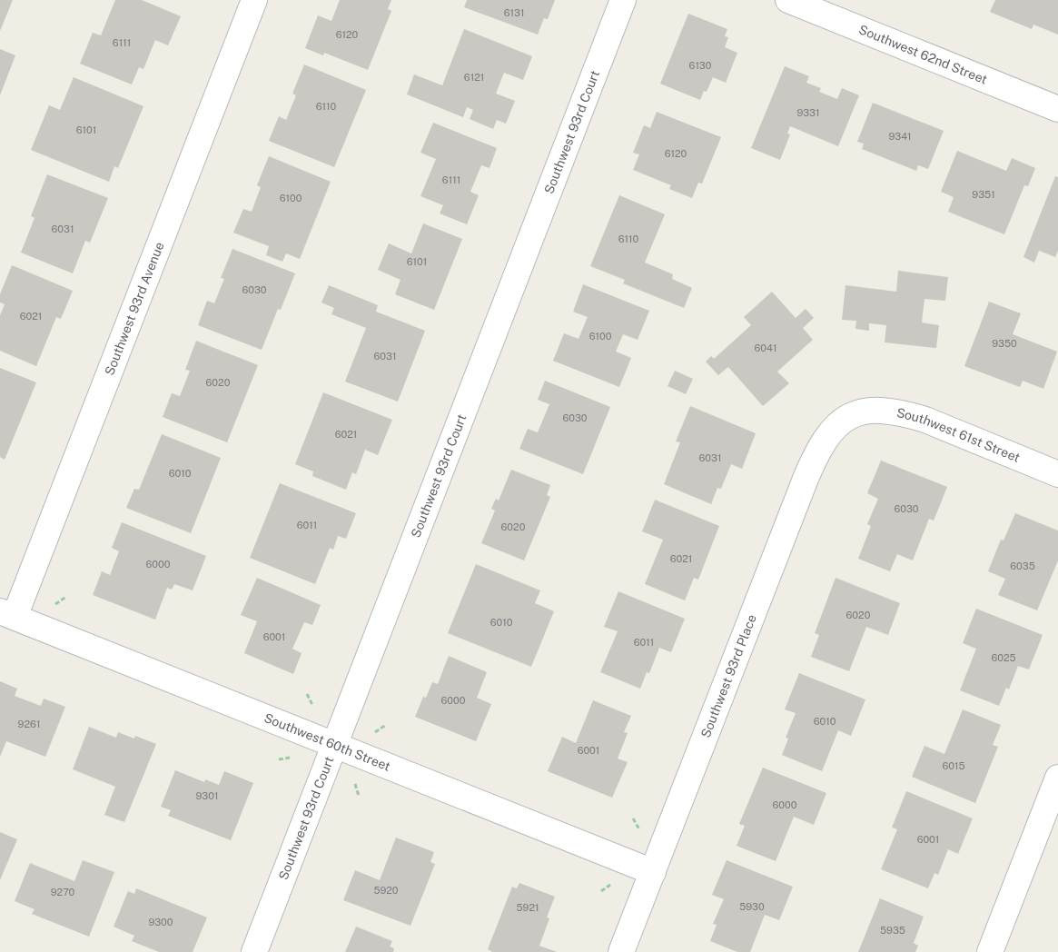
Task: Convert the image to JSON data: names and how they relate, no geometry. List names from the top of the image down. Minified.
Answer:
{"streets":{"street":["Southwest 62nd Street","Southwest 93rd Court","Southwest 93rd Avenue","Southwest 61st Street","Southwest 93rd Place","Southwest 60th Street"]},"crossings":[["Southwest 93rd Court","Southwest 60th Street"],["Southwest 93rd Avenue","Southwest 60th Street"],["Southwest 61st Street","Southwest 93rd Place"],["Southwest 93rd Place","Southwest 60th Street"]],"house_numbers":["6131","6120","6111","6130","6121","6110","9331","6101","9341","6120","6111","9351","6100","6031","6110","6101","6030","6021","6100","9350","6041","6031","6020","6030","6021","6031","6010","6030","6011","6020","6021","6000","6035","6020","6010","6001","6011","6025","6000","6010","9261","6001","6015","9301","6000","6001","5920","9270","5930","5921","9300","5935"]}
